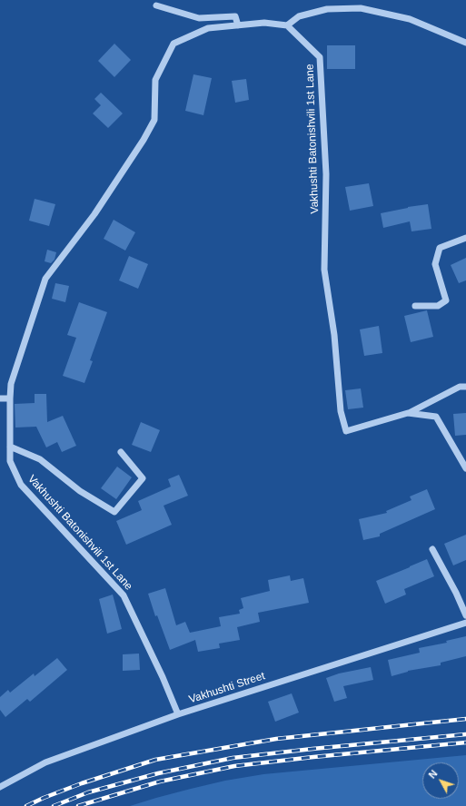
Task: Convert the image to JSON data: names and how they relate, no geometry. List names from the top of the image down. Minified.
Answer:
{"streets":{"street":["Vakhushti Batonishvili 1st Lane","Vakhushti Street"]},"crossings":[["Vakhushti Batonishvili 1st Lane","Vakhushti Street"]],"north":"top left"}
